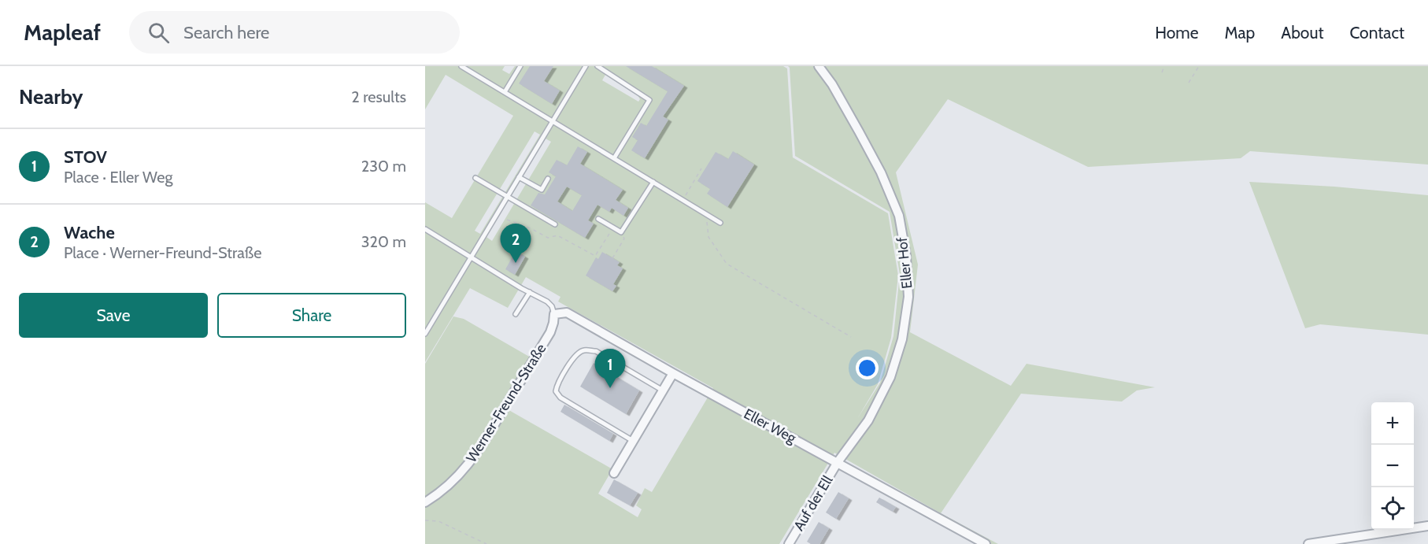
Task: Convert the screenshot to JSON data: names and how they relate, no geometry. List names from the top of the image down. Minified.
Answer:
{"streets":{"street":["Eller Hof","Werner-Freund-Straße","Eller Weg","Auf der Ell"]},"crossings":[["Eller Hof","Eller Weg"],["Eller Hof","Auf der Ell"],["Werner-Freund-Straße","Eller Weg"],["Eller Weg","Auf der Ell"]],"page":{"header":"Mapleaf","search":"Search here","nav":["Home","Map","About","Contact"],"heading":["Nearby","2 results"],"list":[{"mark":"1","name":"STOV","note":"Place · Eller Weg","value":"230 m"},{"mark":"2","name":"Wache","note":"Place · Werner-Freund-Straße","value":"320 m"}],"pins":["2","1"],"buttons":["Save","Share"],"map_buttons":["+","−"]}}
